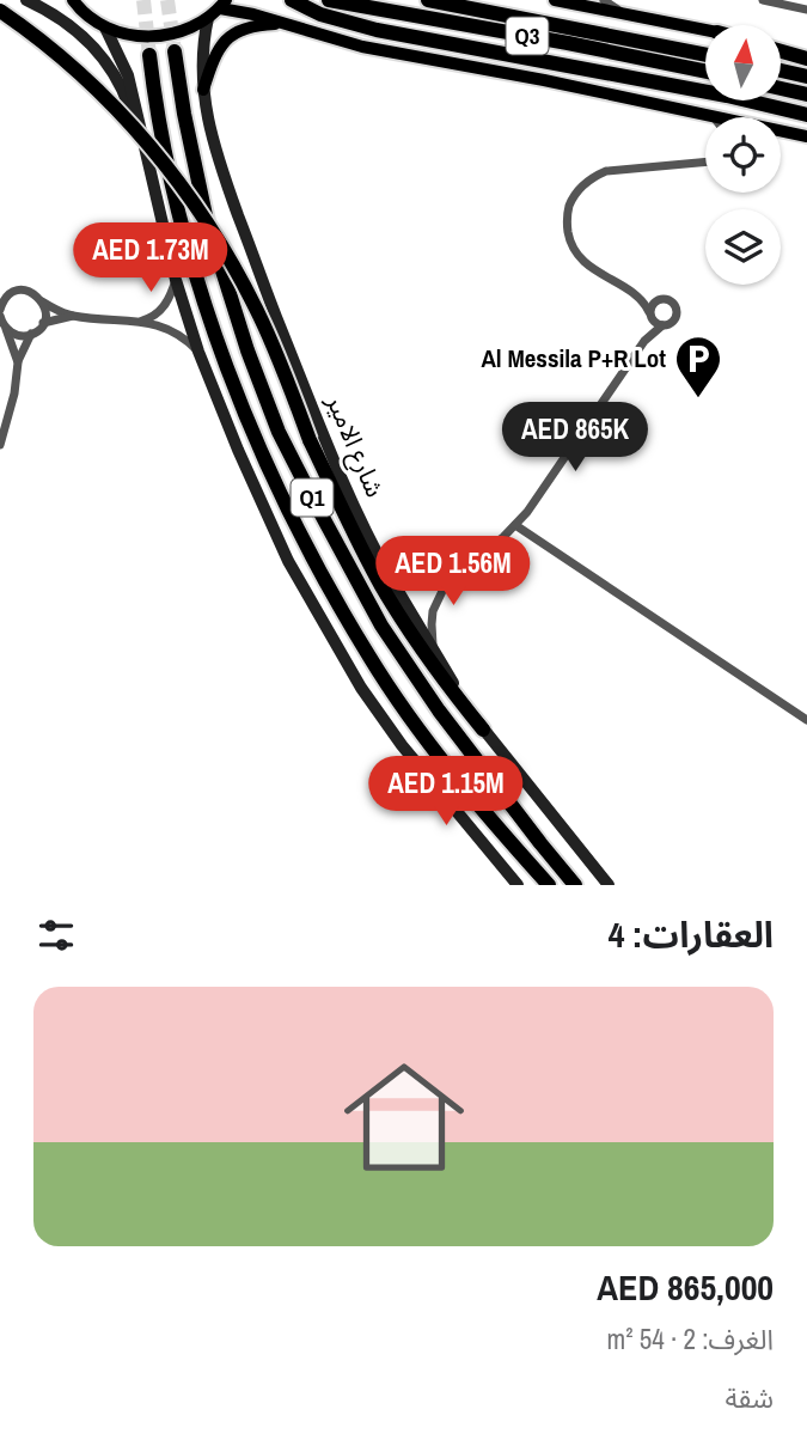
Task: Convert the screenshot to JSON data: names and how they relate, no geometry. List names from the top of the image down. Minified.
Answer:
{"streets":{"highway":["Q3","Q1"],"main road":["شارع الامير"]},"places":{"parking":["Al Messila P+R Lot"]},"north":"top","page":{"price":["AED 1.73M","AED 865K","AED 1.56M","AED 1.15M"],"heading":"العقارات: 4","list":[{"name":"AED 865,000","note":"الغرف: 2 · 54 m² · شقة"}]}}
